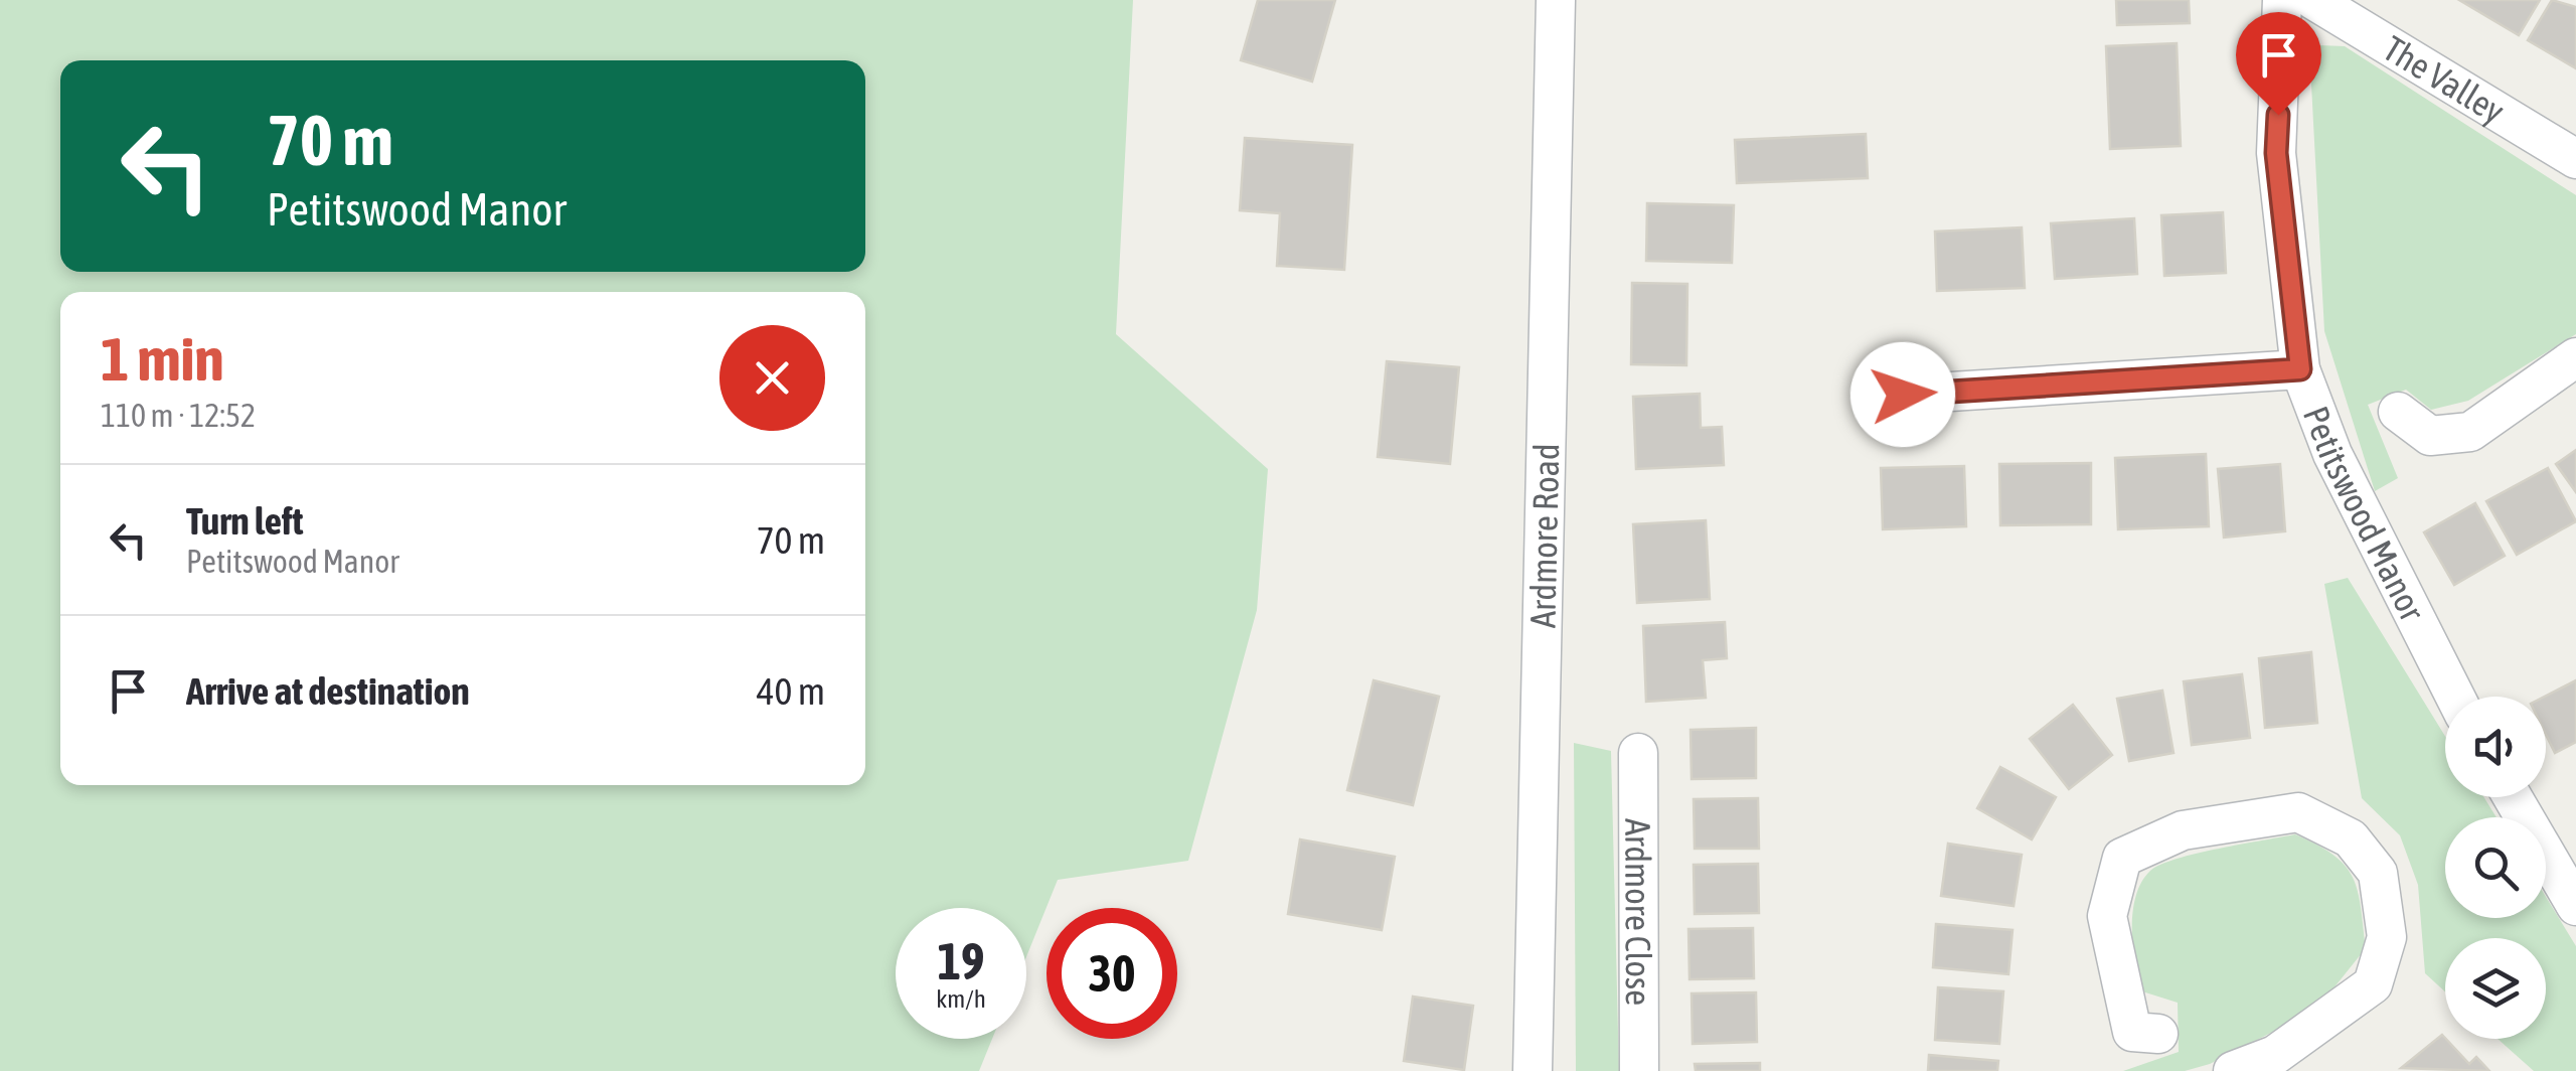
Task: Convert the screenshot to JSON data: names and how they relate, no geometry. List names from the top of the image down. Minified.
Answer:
{"streets":{"street":["The Valley","Petitswood Manor","Ardmore Road","Ardmore Close"]},"page":{"turn":["70 m","Petitswood Manor"],"heading":["1 min","110 m · 12:52"],"list":[{"name":"Turn left","note":"Petitswood Manor","value":"70 m"},{"name":"Arrive at destination","value":"40 m"}],"speed":"19 km/h","limit":"30"}}
